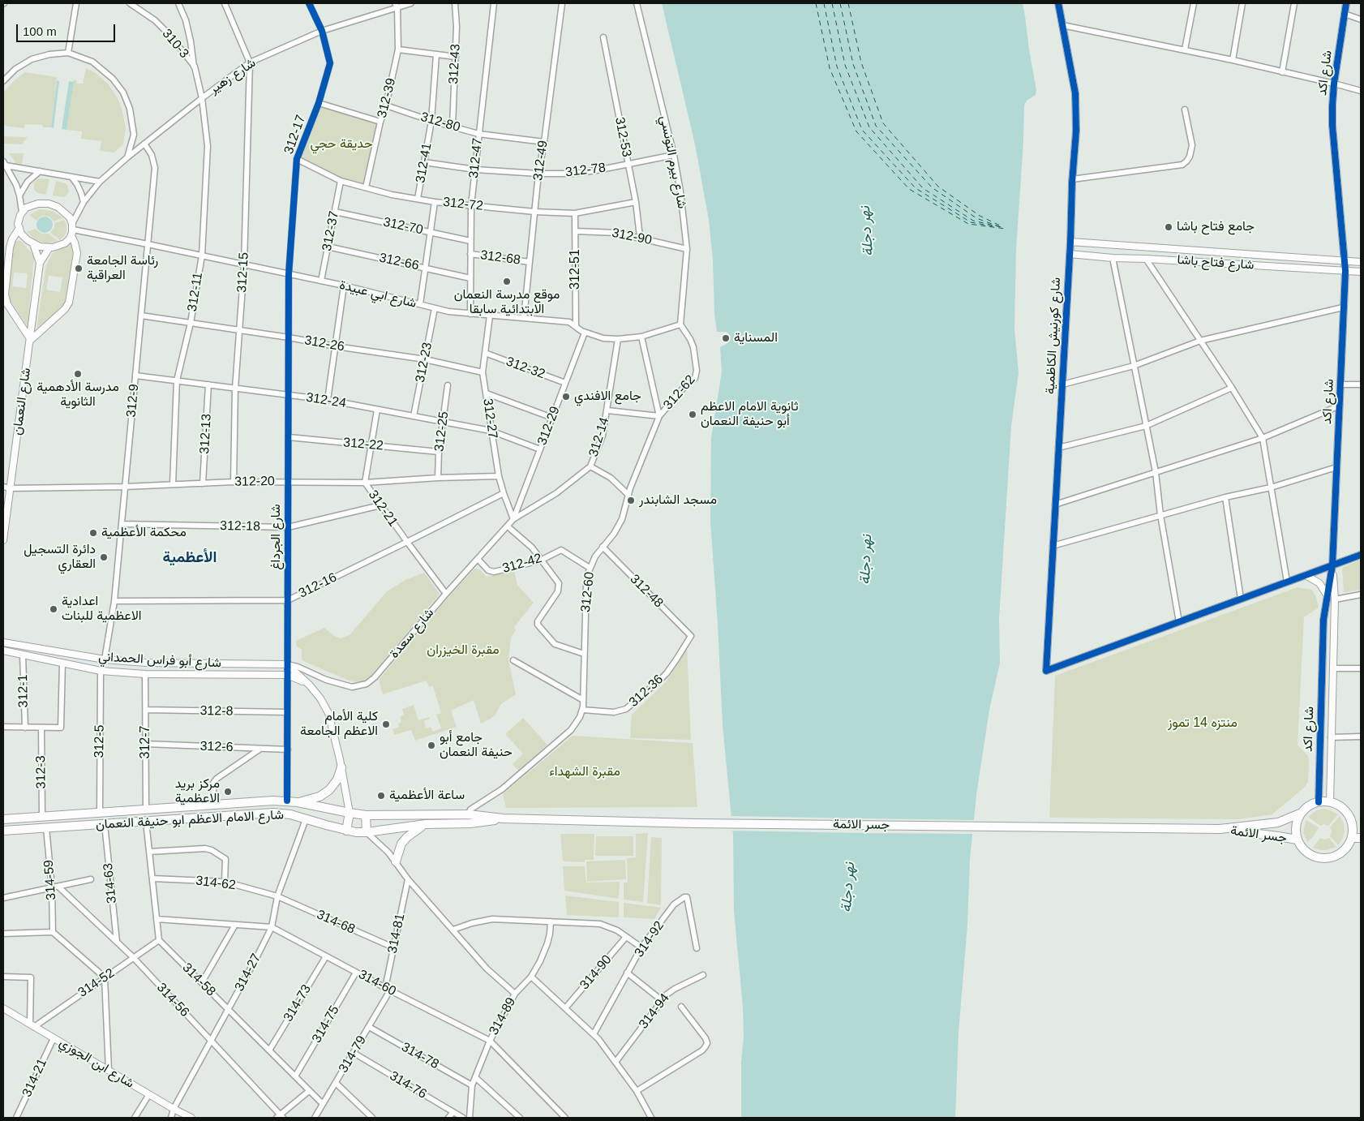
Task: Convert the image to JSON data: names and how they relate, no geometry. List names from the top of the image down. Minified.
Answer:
{"streets":{"main road":["شارع الامام الاعظم ابو حنيفة النعمان","جسر الائمة"],"street":["310-3","312-43","شارع اكد","شارع زهير","312-39","312-80","312-17","312-53","312-47","312-49","شارع بيرم التونسي","312-41","312-78","312-72","312-70","312-37","312-90","312-68","312-66","شارع فتاح باشا","312-51","312-15","312-11","شارع ابي عبيدة","شارع كورنيش الكاظمية","312-26","312-23","312-32","312-62","312-9","312-24","شارع النعمان","312-27","312-29","312-25","312-13","312-14","312-22","312-20","312-21","312-18","شارع الجرداغ","312-42","312-16","312-48","312-60","شارع سعدة","شارع أبو فراس الحمداني","312-1","312-36","312-8","312-5","312-7","312-6","312-3","314-59","314-63","314-62","314-68","314-81","314-92","314-27","314-90","314-58","314-52","314-60","314-56","314-73","314-94","314-89","314-75","314-79","314-78","شارع ابن الجوزي","314-21","314-76"]},"crossings":[["310-3","شارع زهير"],["310-3","312-11"],["312-43","312-80"],["شارع اكد","شارع فتاح باشا"],["شارع اكد","جسر الائمة"],["شارع زهير","312-39"],["شارع زهير","312-17"],["شارع زهير","312-15"],["شارع زهير","312-11"],["شارع زهير","شارع ابي عبيدة"],["شارع زهير","312-9"],["شارع زهير","شارع النعمان"],["312-39","312-80"],["312-39","312-72"],["312-80","312-47"],["312-80","312-49"],["312-80","312-41"],["312-17","312-72"],["312-17","شارع ابي عبيدة"],["312-17","شارع الجرداغ"],["312-53","312-78"],["312-53","312-72"],["312-53","312-90"],["312-47","312-78"],["312-47","312-72"],["312-47","312-70"],["312-47","312-68"],["312-47","312-66"],["312-47","شارع ابي عبيدة"],["312-49","312-78"],["312-49","312-72"],["312-49","312-68"],["312-49","شارع ابي عبيدة"],["شارع بيرم التونسي","312-78"],["شارع بيرم التونسي","312-90"],["شارع بيرم التونسي","شارع ابي عبيدة"],["شارع بيرم التونسي","312-62"],["312-41","312-78"],["312-41","312-72"],["312-72","312-37"],["312-72","312-51"],["312-70","312-37"],["312-37","312-66"],["312-37","شارع ابي عبيدة"],["312-90","312-51"],["شارع فتاح باشا","شارع كورنيش الكاظمية"],["312-51","شارع ابي عبيدة"],["312-15","شارع ابي عبيدة"],["312-15","312-26"],["312-15","312-24"],["312-15","312-20"],["312-11","شارع ابي عبيدة"],["312-11","312-26"],["312-11","312-24"],["312-11","312-20"],["شارع ابي عبيدة","312-23"],["شارع ابي عبيدة","312-62"],["شارع ابي عبيدة","312-9"],["شارع ابي عبيدة","شارع النعمان"],["شارع ابي عبيدة","312-27"],["شارع ابي عبيدة","312-29"],["شارع ابي عبيدة","312-14"],["شارع ابي عبيدة","شارع الجرداغ"],["312-26","312-23"],["312-26","312-9"],["312-26","312-27"],["312-26","شارع الجرداغ"],["312-23","312-24"],["312-32","312-27"],["312-32","312-29"],["312-62","312-60"],["312-9","312-24"],["312-9","312-20"],["312-9","312-18"],["312-9","312-16"],["312-9","شارع أبو فراس الحمداني"],["312-24","312-27"],["312-24","312-29"],["312-24","312-25"],["312-24","312-13"],["312-24","312-21"],["312-24","شارع الجرداغ"],["شارع النعمان","312-20"],["312-27","312-29"],["312-27","312-14"],["312-27","312-20"],["312-27","312-16"],["312-27","شارع سعدة"],["312-29","312-14"],["312-29","شارع سعدة"],["312-25","312-22"],["312-25","312-20"],["312-13","312-20"],["312-14","شارع سعدة"],["312-22","312-21"],["312-22","شارع الجرداغ"],["312-20","312-21"],["312-20","شارع الجرداغ"],["312-21","312-18"],["312-21","312-16"],["312-21","شارع سعدة"],["312-18","شارع الجرداغ"],["شارع الجرداغ","312-16"],["شارع الجرداغ","شارع سعدة"],["شارع الجرداغ","شارع أبو فراس الحمداني"],["شارع الجرداغ","312-8"],["شارع الجرداغ","312-6"],["شارع الجرداغ","شارع الامام الاعظم ابو حنيفة النعمان"],["312-42","312-60"],["312-42","شارع سعدة"],["312-48","312-60"],["312-48","312-36"],["312-60","312-36"],["312-60","شارع الامام الاعظم ابو حنيفة النعمان"],["شارع سعدة","شارع أبو فراس الحمداني"],["شارع أبو فراس الحمداني","312-1"],["شارع أبو فراس الحمداني","312-5"],["شارع أبو فراس الحمداني","312-7"],["شارع أبو فراس الحمداني","شارع الامام الاعظم ابو حنيفة النعمان"],["312-8","312-7"],["312-5","شارع الامام الاعظم ابو حنيفة النعمان"],["312-7","312-6"],["312-7","شارع الامام الاعظم ابو حنيفة النعمان"],["312-3","شارع الامام الاعظم ابو حنيفة النعمان"],["شارع الامام الاعظم ابو حنيفة النعمان","جسر الائمة"],["شارع الامام الاعظم ابو حنيفة النعمان","314-59"],["شارع الامام الاعظم ابو حنيفة النعمان","314-63"],["شارع الامام الاعظم ابو حنيفة النعمان","314-27"],["314-63","314-56"],["314-62","314-68"],["314-62","314-27"],["314-68","314-81"],["314-68","314-27"],["314-81","314-60"],["314-81","314-79"],["314-27","314-58"],["314-27","314-60"],["314-27","314-56"],["314-27","شارع ابن الجوزي"],["314-58","314-52"],["314-58","314-73"],["314-58","314-75"],["314-58","314-79"],["314-52","314-56"],["314-52","شارع ابن الجوزي"],["314-60","314-73"],["314-60","314-89"],["314-60","314-75"],["314-60","314-79"],["314-89","314-78"],["314-79","314-78"],["314-79","314-76"],["شارع ابن الجوزي","314-21"]],"districts":["الأعظمية"],"water":["نهر دجلة"],"parks":["حديقة حجي","مقبرة الخيزران","منتزه 14 تموز","مقبرة الشهداء"],"places":["جامع فتاح باشا","رئاسة الجامعة العراقية","موقع مدرسة النعمان الابتدائية سابقا","المسناية","مدرسة الأدهمية الثانوية","جامع الافندي","ثانوية الامام الاعظم أبو حنيفة النعمان","مسجد الشابندر","محكمة الأعظمية","دائرة التسجيل العقاري","اعدادية الاعظمية للبنات","كلية الأمام الاعظم الجامعة","جامع أبو حنيفة النعمان","مركز بريد الاعظمية","ساعة الأعظمية"],"scale_bar":"100 m"}
